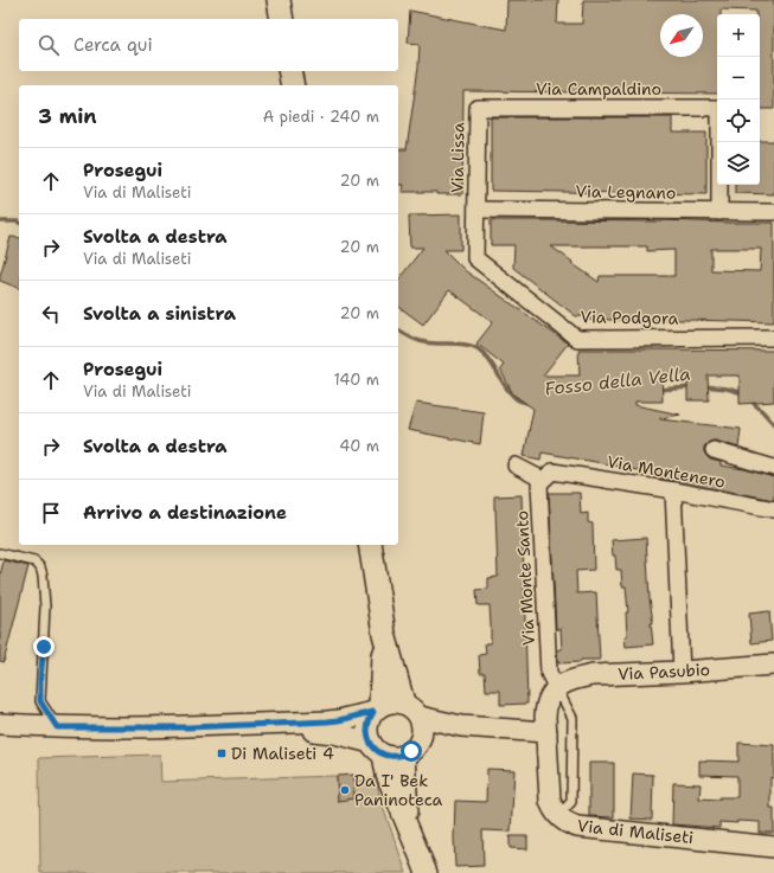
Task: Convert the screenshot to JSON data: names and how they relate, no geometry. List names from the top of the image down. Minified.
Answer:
{"streets":{"street":["Via Campaldino","Via Lissa","Via Legnano","Via Podgora","Via Montenero","Via Monte Santo","Via Pasubio","Via di Maliseti"]},"crossings":[["Via Campaldino","Via Lissa"],["Via Campaldino","Via Legnano"],["Via Lissa","Via Legnano"],["Via Lissa","Via Podgora"],["Via Legnano","Via Podgora"],["Via Montenero","Via Monte Santo"],["Via Monte Santo","Via Pasubio"],["Via Monte Santo","Via di Maliseti"],["Via Pasubio","Via di Maliseti"]],"water":["Fosso della Vella"],"places":{"transit":["Di Maliseti 4"],"other":["Da I' Bek Paninoteca"]},"north":"bottom left","page":{"map_buttons":["+","−"],"search":"Cerca qui","heading":["3 min","A piedi · 240 m"],"list":[["Prosegui","Via di Maliseti","20 m"],["Svolta a destra","Via di Maliseti","20 m"],["Svolta a sinistra","20 m"],["Prosegui","Via di Maliseti","140 m"],["Svolta a destra","40 m"],"Arrivo a destinazione"]}}
